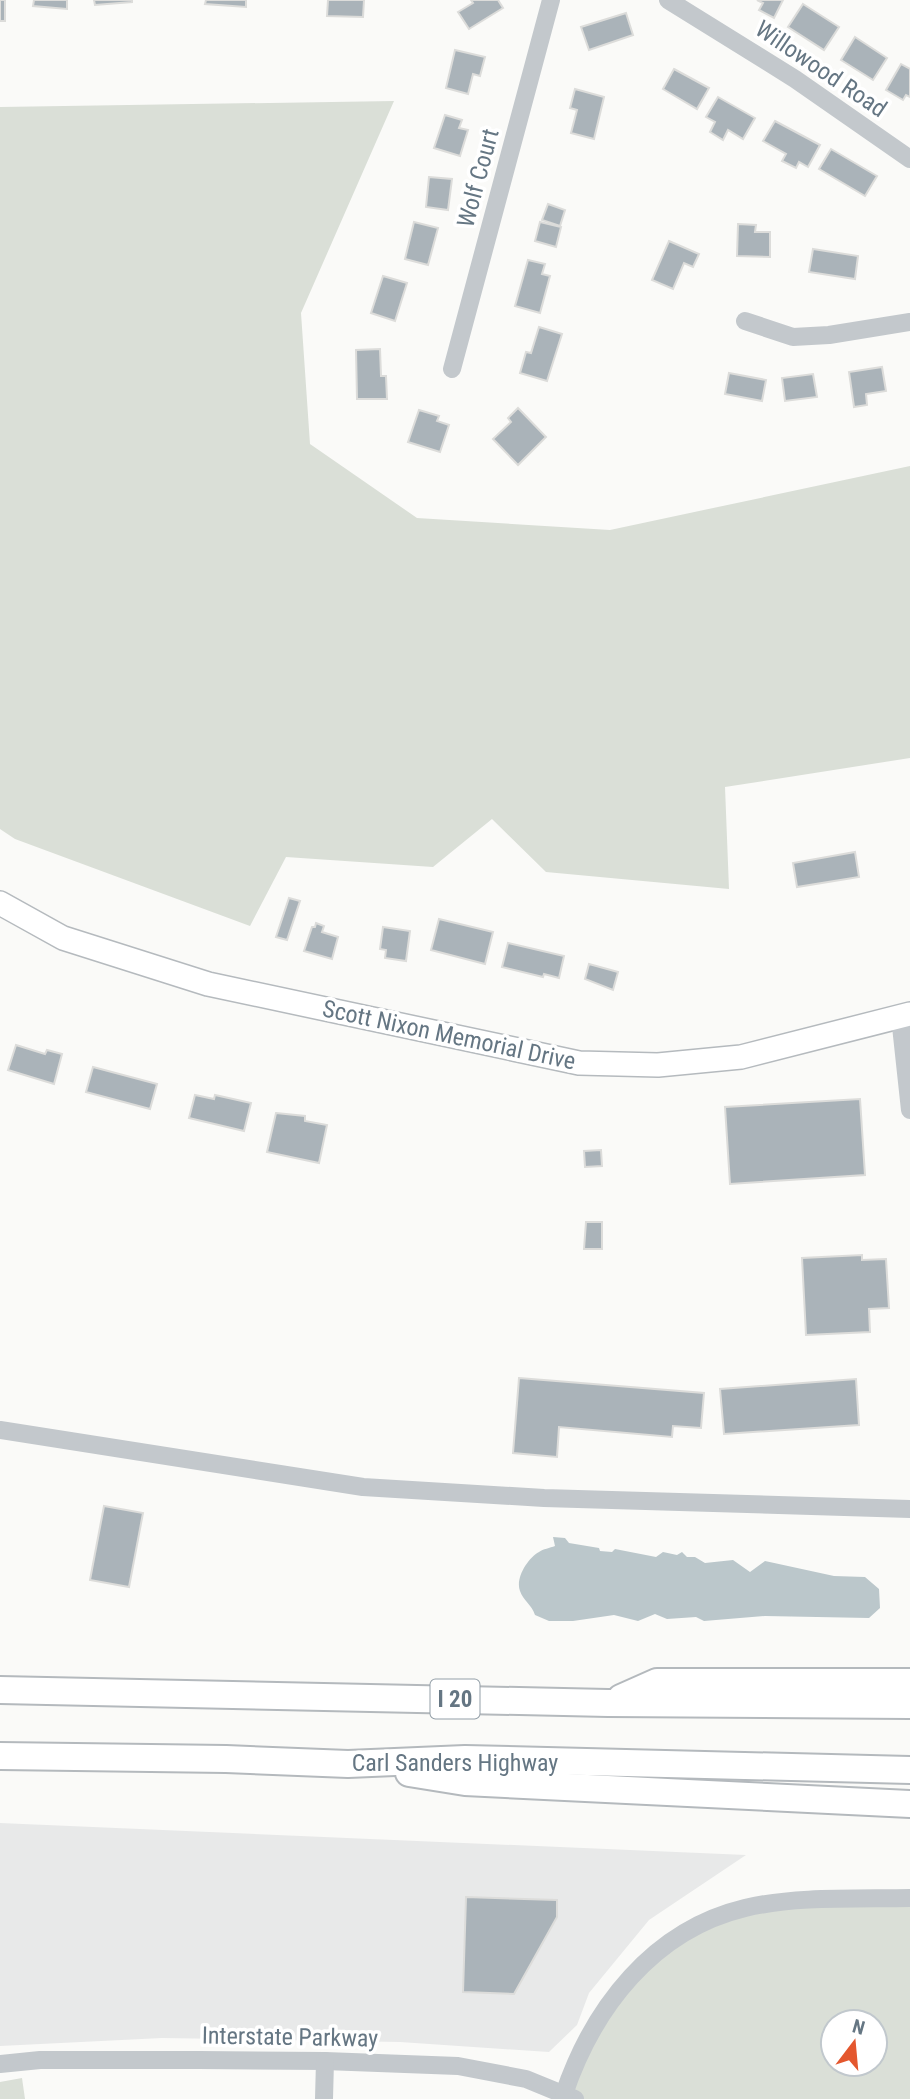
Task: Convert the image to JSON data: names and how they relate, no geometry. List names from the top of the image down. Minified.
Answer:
{"streets":{"highway":["I 20","Carl Sanders Highway"],"main road":["Scott Nixon Memorial Drive"],"street":["Willowood Road","Wolf Court","Interstate Parkway"]},"north":"top"}
